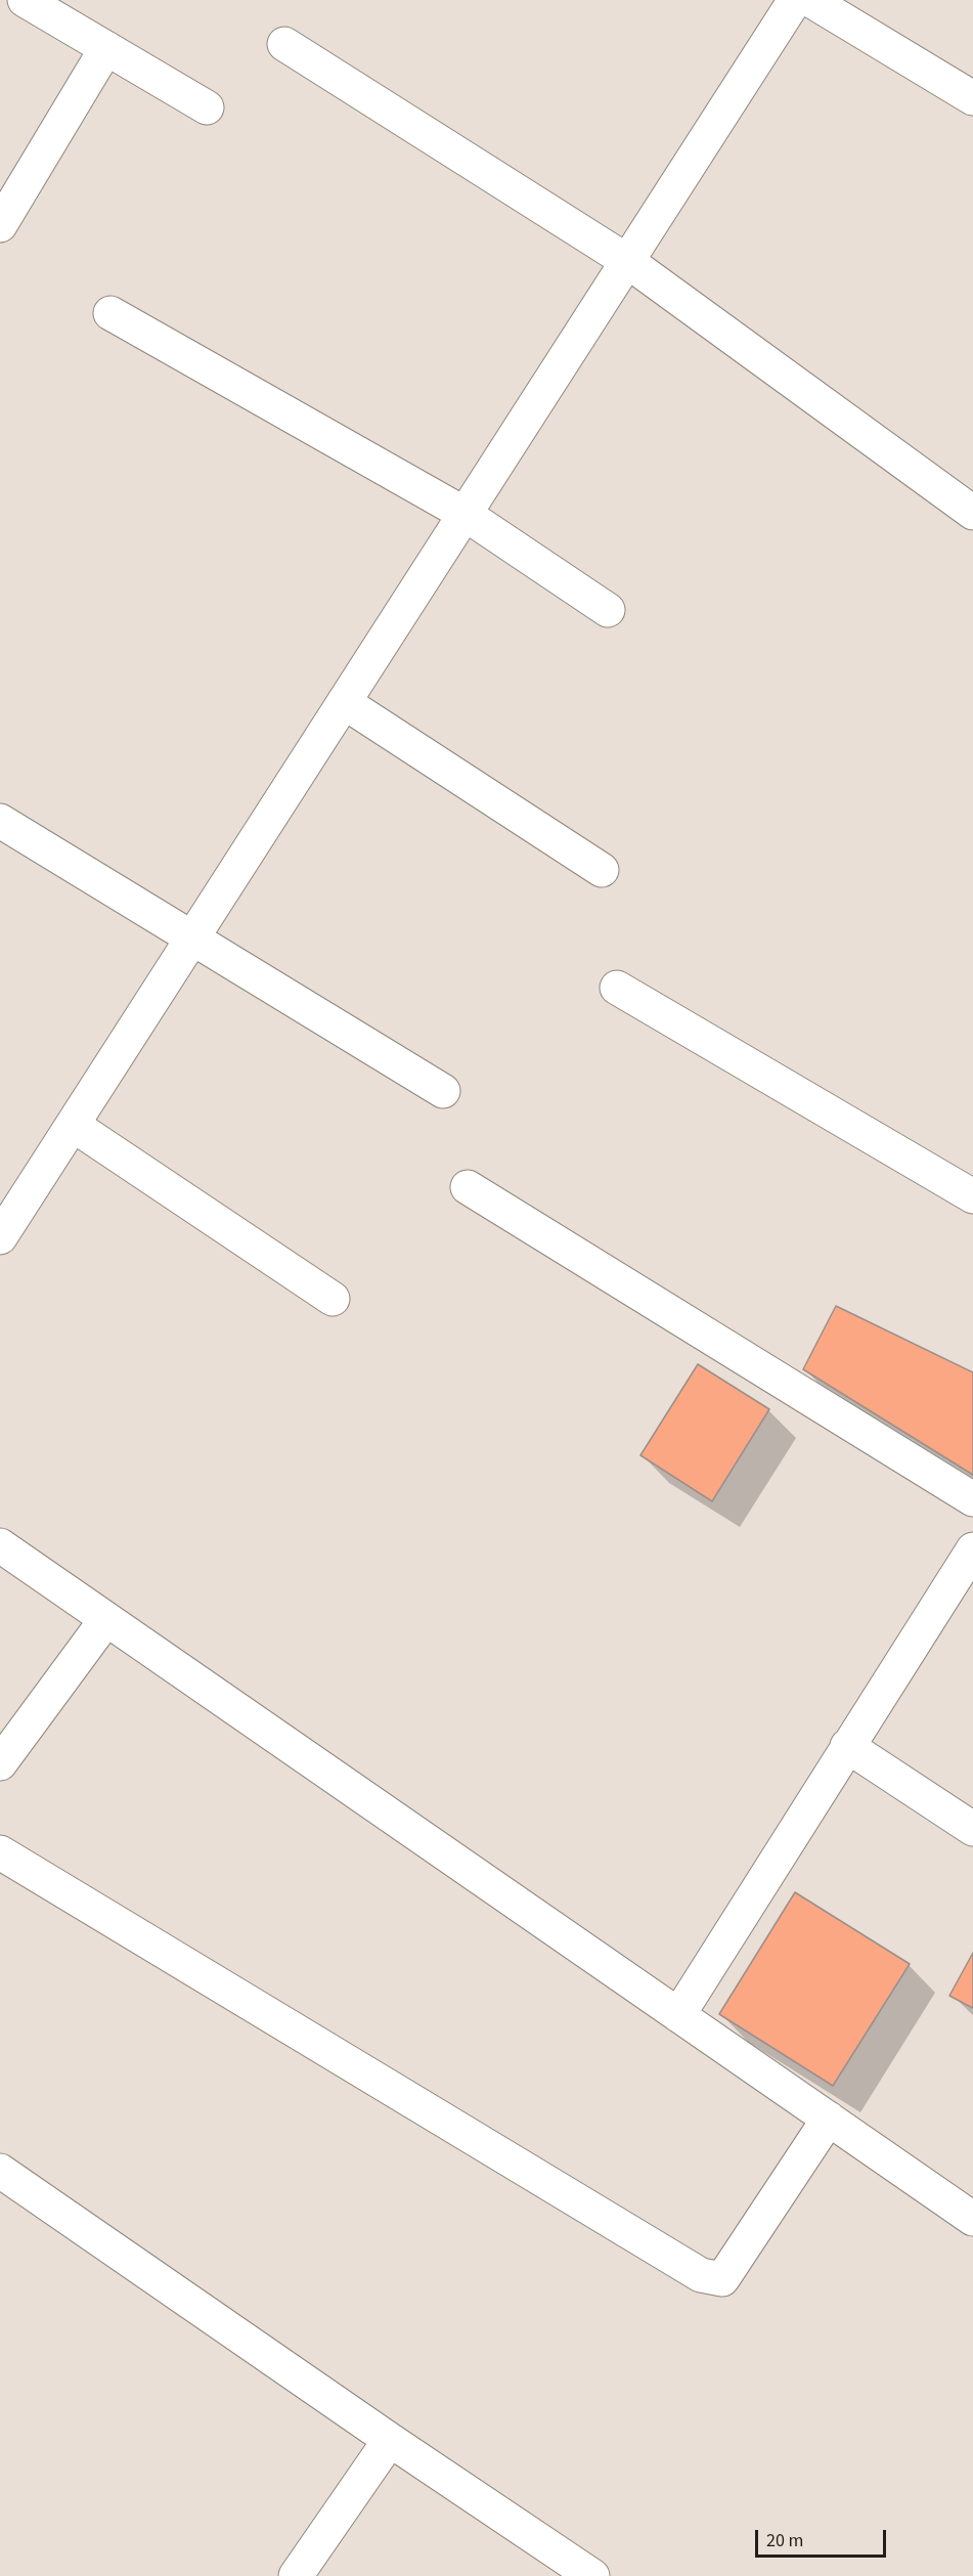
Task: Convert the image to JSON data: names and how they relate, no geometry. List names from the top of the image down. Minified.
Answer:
{"scale_bar":"20 m"}
